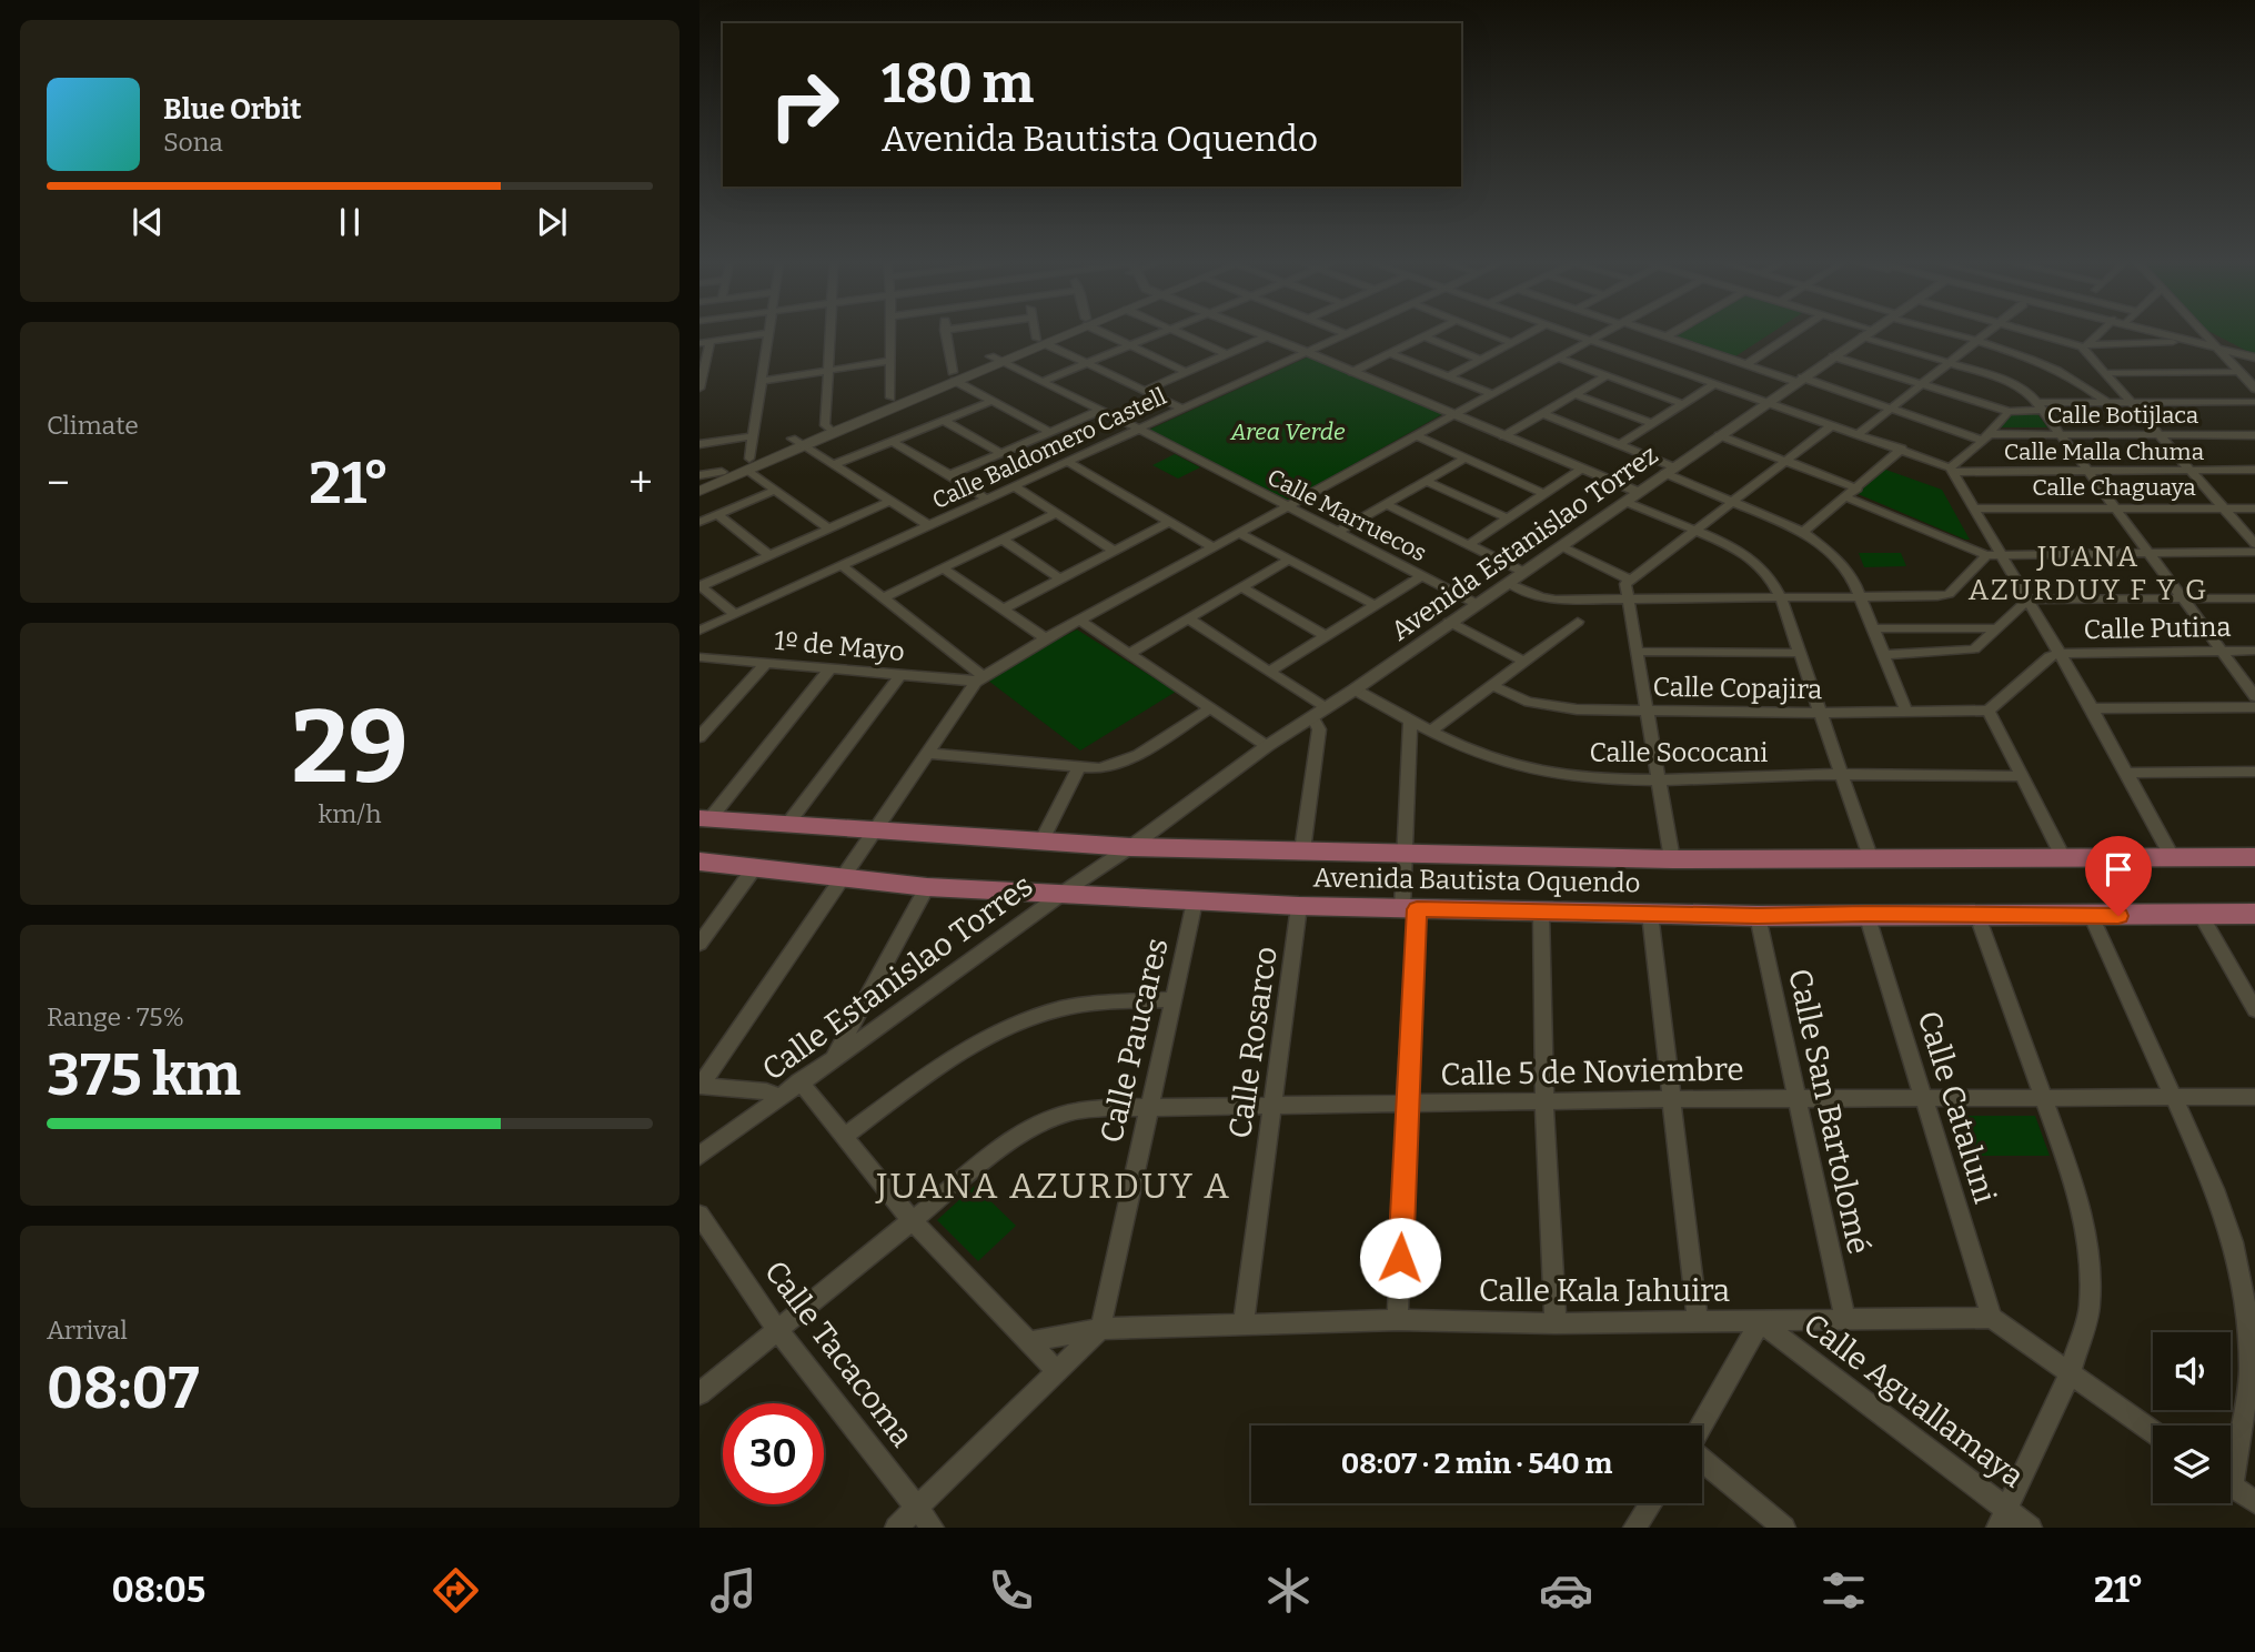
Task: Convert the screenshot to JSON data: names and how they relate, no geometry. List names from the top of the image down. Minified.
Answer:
{"streets":{"main road":["Avenida Bautista Oquendo"],"street":["Calle Botijlaca","Calle Baldomero Castell","Calle Malla Chuma","Calle Chaguaya","Calle Marruecos","Avenida Estanislao Torrez","Calle Putina","1º de Mayo","Calle Copajira","Calle Sococani","Calle Estanislao Torres","Calle Paucares","Calle Rosarco","Calle 5 de Noviembre","Calle Cataluni","Calle San Bartolomé","Calle Kala Jahuira","Calle Tacacoma","Calle Aguallamaya"]},"crossings":[["Calle Baldomero Castell","Calle Marruecos"],["Calle Marruecos","Avenida Estanislao Torrez"],["Avenida Estanislao Torrez","Calle Sococani"],["Avenida Estanislao Torrez","Avenida Bautista Oquendo"],["Avenida Estanislao Torrez","Calle Estanislao Torres"],["Avenida Bautista Oquendo","Calle Estanislao Torres"],["Avenida Bautista Oquendo","Calle Paucares"],["Avenida Bautista Oquendo","Calle Rosarco"],["Avenida Bautista Oquendo","Calle Cataluni"],["Avenida Bautista Oquendo","Calle San Bartolomé"],["Calle Paucares","Calle 5 de Noviembre"],["Calle Paucares","Calle Kala Jahuira"],["Calle Rosarco","Calle 5 de Noviembre"],["Calle Rosarco","Calle Kala Jahuira"],["Calle 5 de Noviembre","Calle Cataluni"],["Calle 5 de Noviembre","Calle San Bartolomé"],["Calle 5 de Noviembre","Calle Tacacoma"],["Calle Cataluni","Calle Kala Jahuira"],["Calle San Bartolomé","Calle Kala Jahuira"],["Calle Kala Jahuira","Calle Aguallamaya"]],"districts":["JUANA AZURDUY F Y G","JUANA AZURDUY A"],"parks":["Area Verde"],"page":{"turn":["180 m","Avenida Bautista Oquendo"],"song":["Blue Orbit","Sona"],"tile":["Climate",["29","km/h"],["Range · 75%","375 km"],["Arrival","08:07"]],"heat":["−","21°","+"],"limit":"30","trip":"08:07 · 2 min · 540 m","tabs":["08:05","21°"]}}
